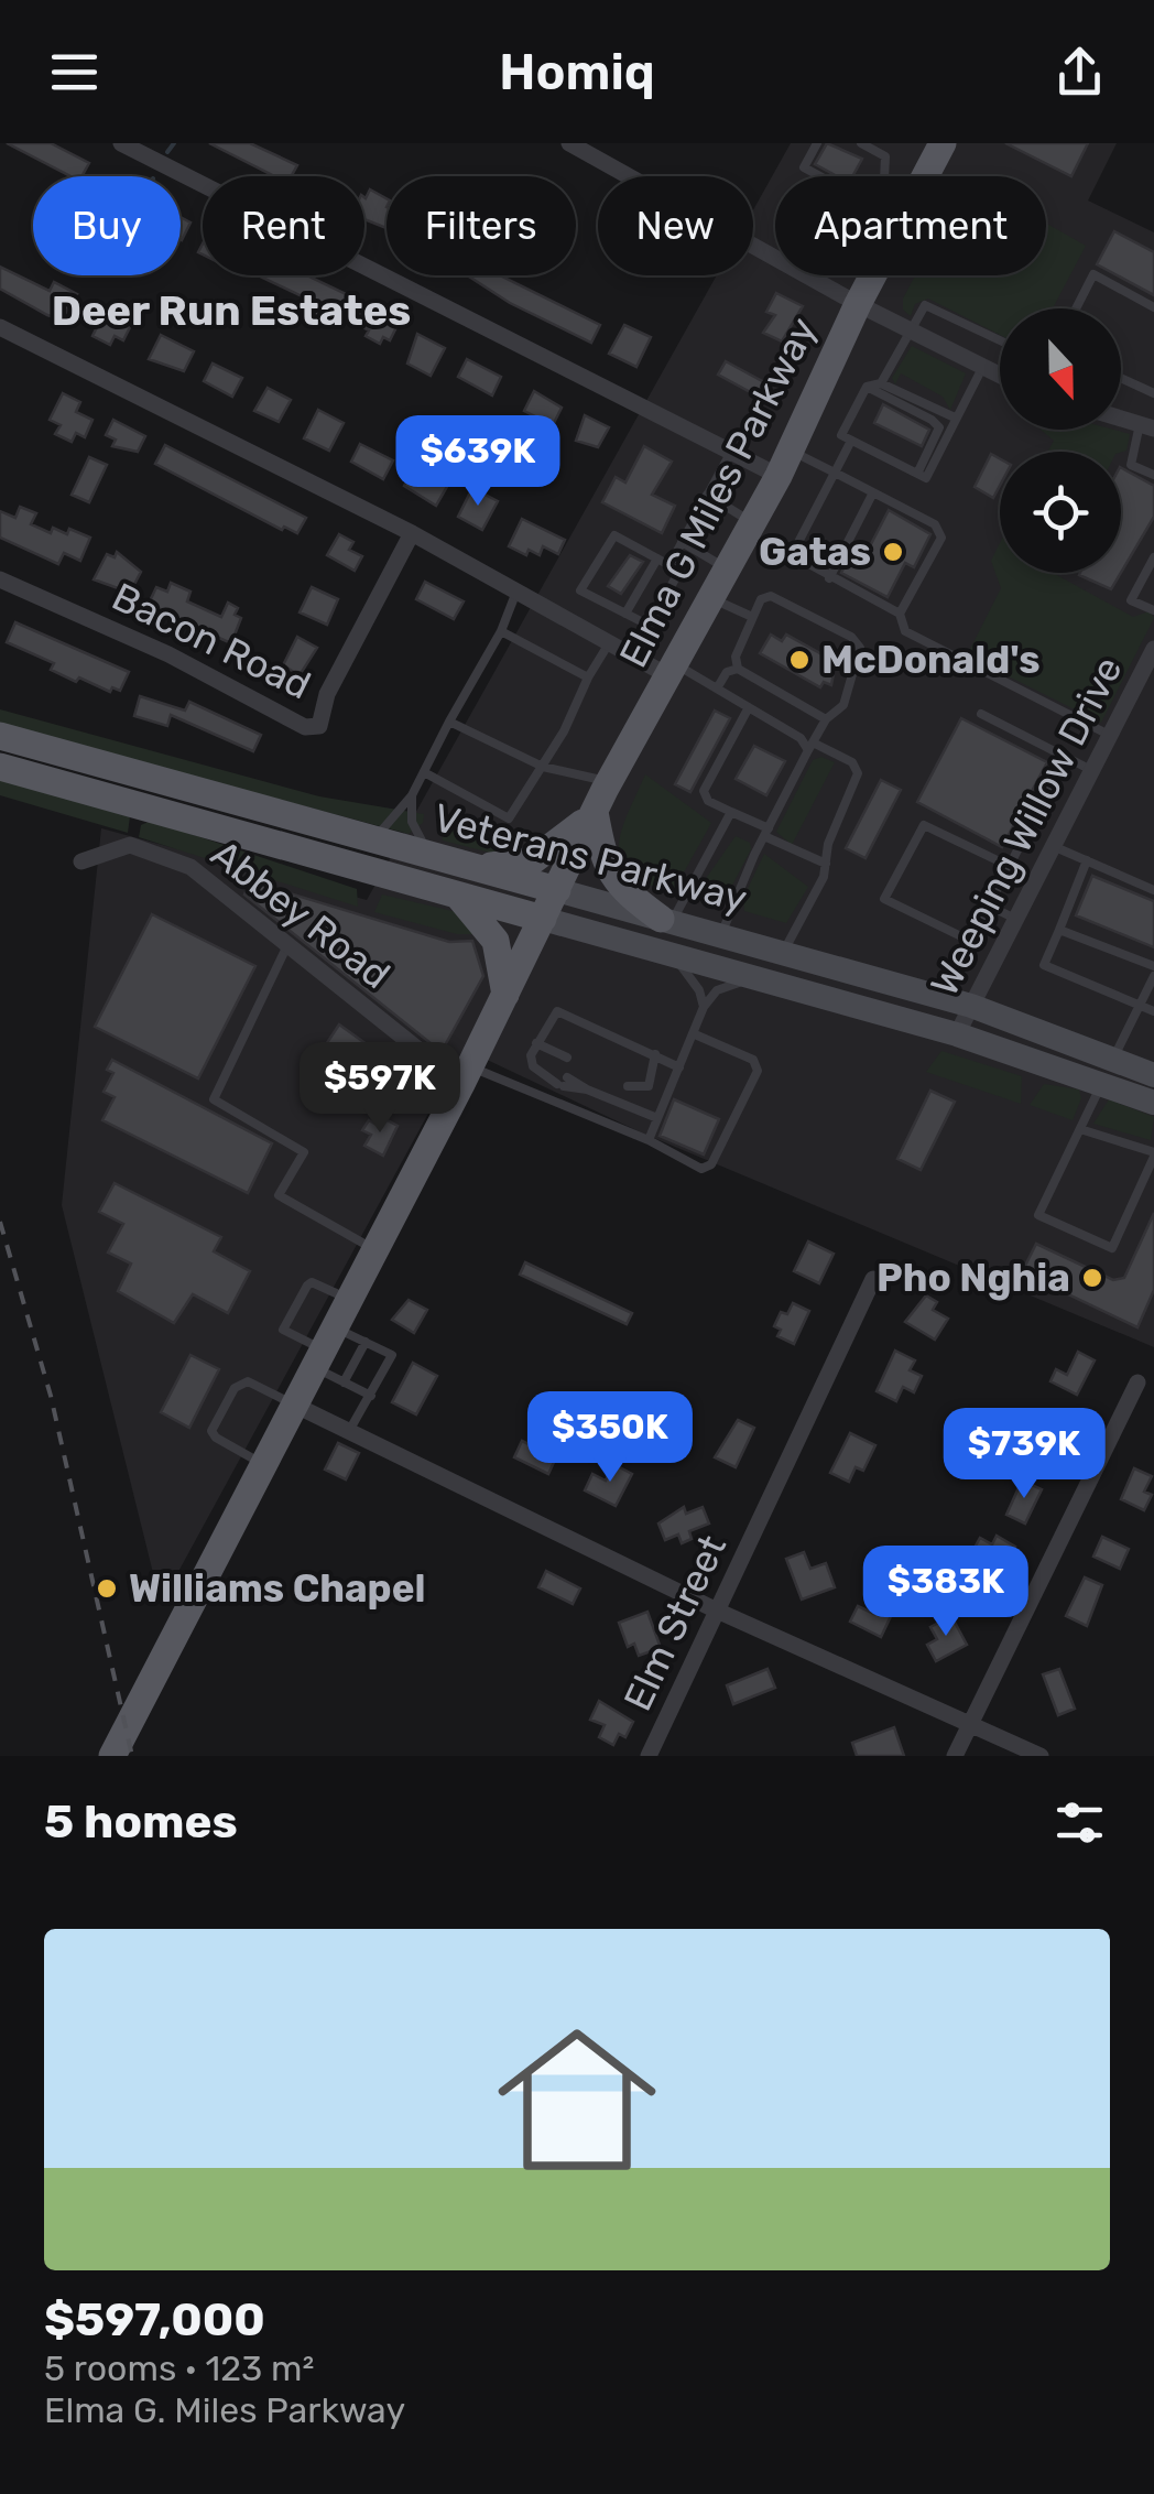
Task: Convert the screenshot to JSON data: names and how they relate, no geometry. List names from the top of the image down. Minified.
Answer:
{"streets":{"main road":["Elma G Miles Parkway","Veterans Parkway"],"street":["Bacon Road","Weeping Willow Drive","Abbey Road","Elm Street"]},"crossings":[["Elma G Miles Parkway","Veterans Parkway"],["Elma G Miles Parkway","Abbey Road"],["Weeping Willow Drive","Veterans Parkway"]],"districts":["Deer Run Estates"],"places":["Gatas","McDonald's","Pho Nghia","Williams Chapel"],"north":"bottom","page":{"header":"Homiq","chip":["Buy","Rent","Filters","New","Apartment"],"price":["$639K","$597K","$350K","$739K","$383K"],"heading":"5 homes","list":[{"name":"$597,000","note":"5 rooms · 123 m² · Elma G. Miles Parkway"}]}}
